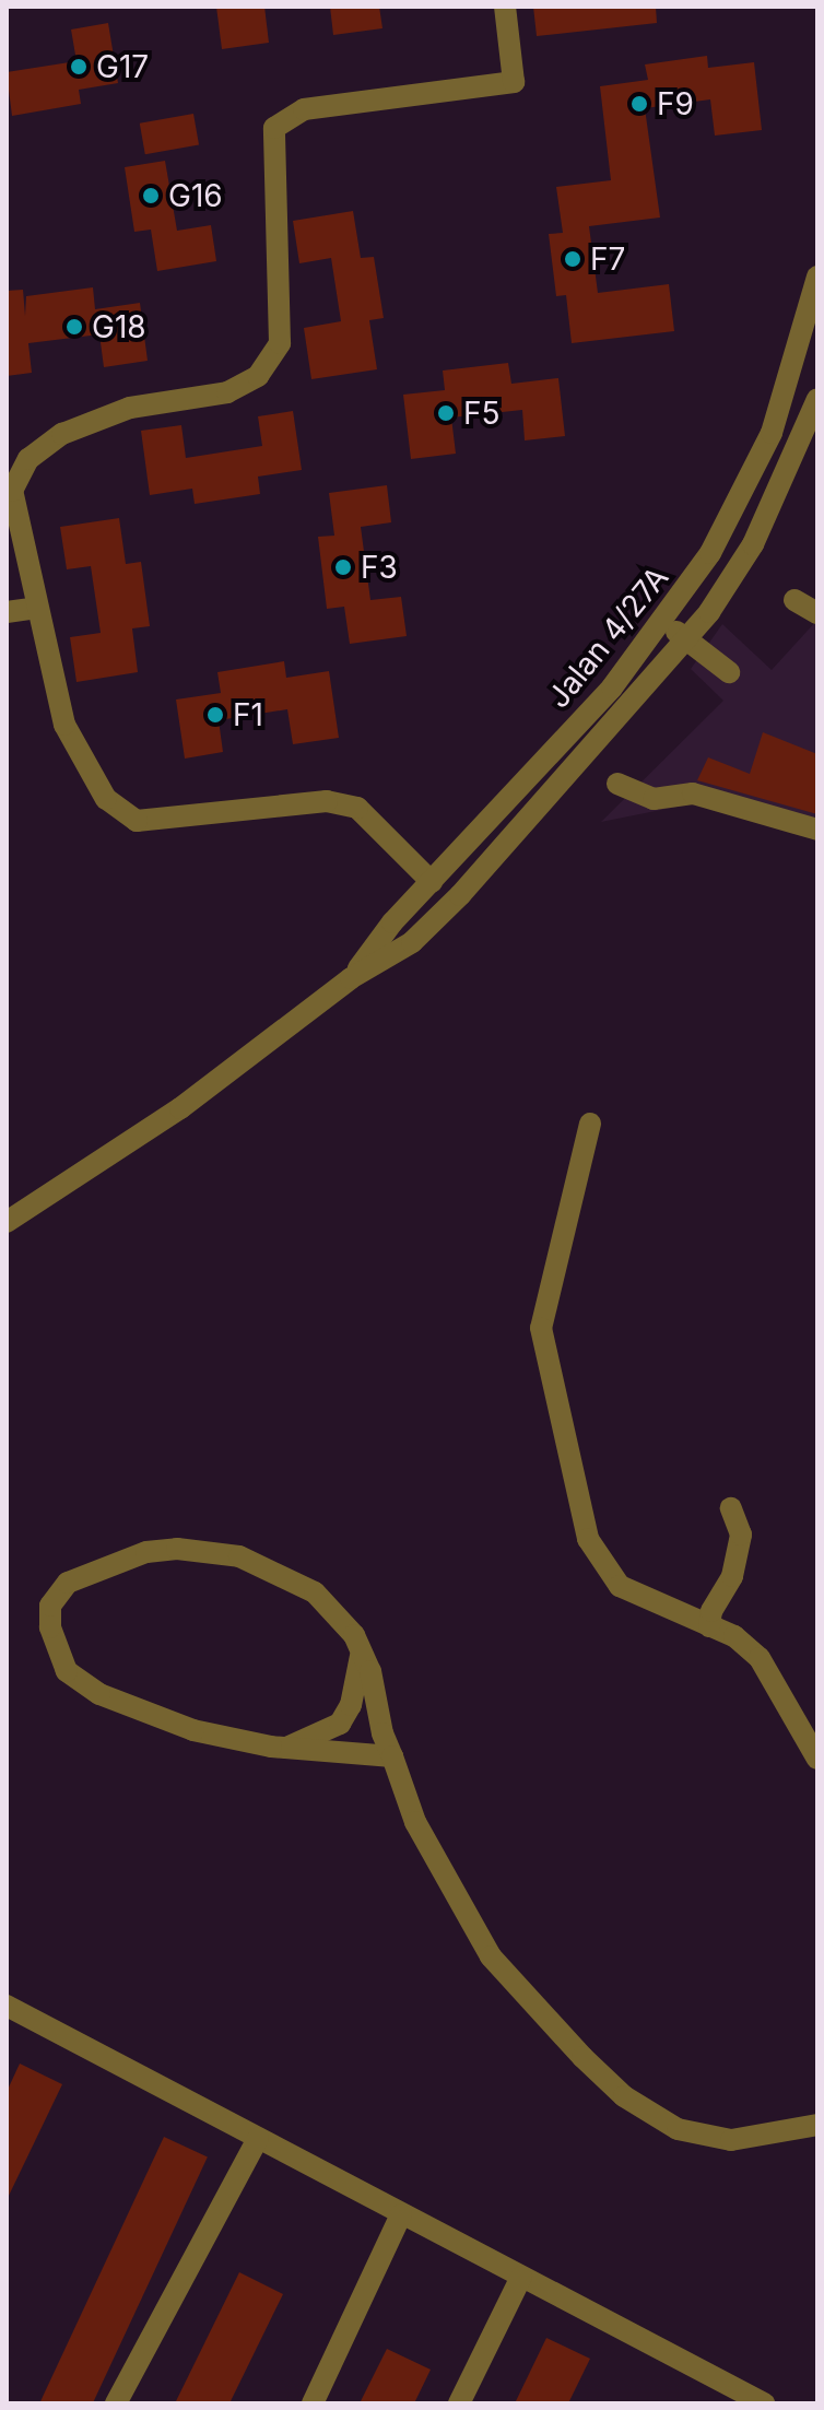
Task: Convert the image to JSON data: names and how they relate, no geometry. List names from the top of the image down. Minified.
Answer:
{"streets":{"street":["Jalan 4/27A"]},"places":["G17","F9","G16","F7","G18","F5","F3","F1"]}
